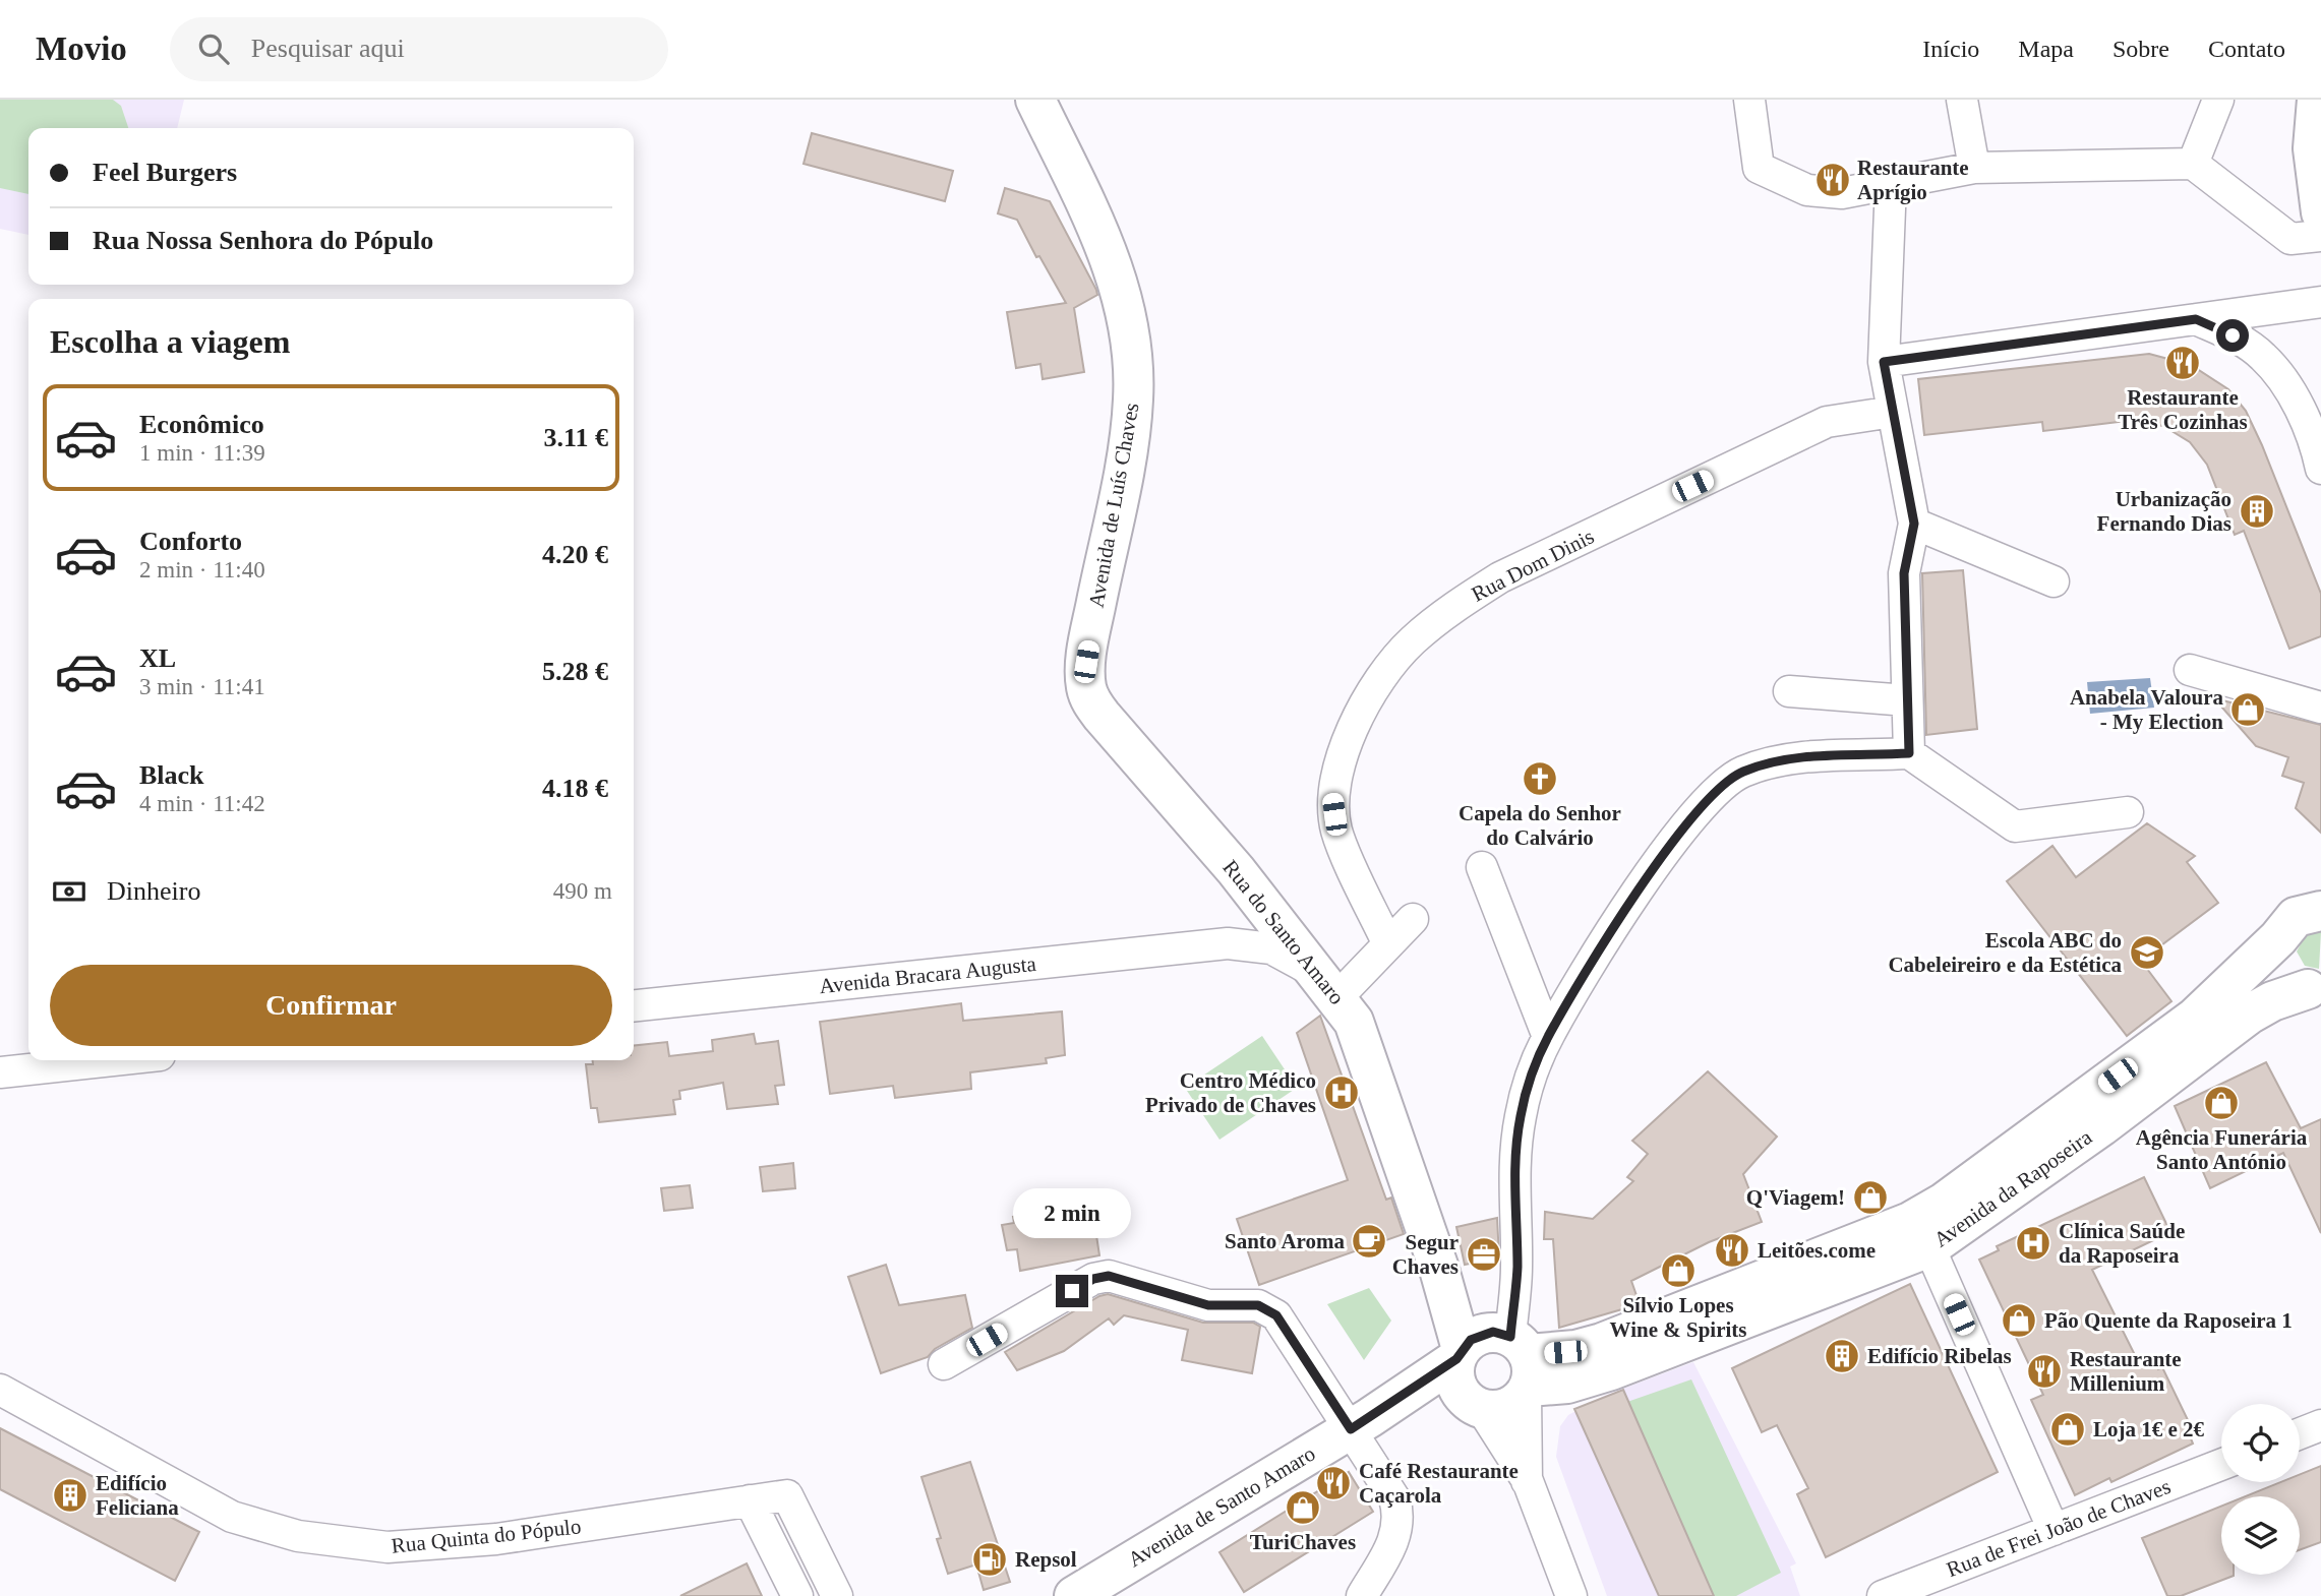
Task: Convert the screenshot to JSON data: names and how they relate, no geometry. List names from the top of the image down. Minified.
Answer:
{"streets":{"main road":["Avenida de Luís Chaves","Rua do Santo Amaro","Avenida da Raposeira","Avenida de Santo Amaro"],"street":["Rua Dom Dinis","Avenida Bracara Augusta","Rua de Frei João de Chaves","Rua Quinta do Pópulo"]},"crossings":[["Avenida de Luís Chaves","Rua do Santo Amaro"],["Rua do Santo Amaro","Avenida Bracara Augusta"],["Rua do Santo Amaro","Avenida da Raposeira"],["Rua do Santo Amaro","Avenida de Santo Amaro"],["Avenida da Raposeira","Avenida de Santo Amaro"]],"places":{"restaurant":["Restaurante Aprígio","Restaurante Três Cozinhas","Leitões.come","Restaurante Millenium","Café Restaurante Caçarola"],"building":["Urbanização Fernando Dias","Edifício Ribelas","Edifício Feliciana"],"shop":["Anabela Valoura - My Election","Agência Funerária Santo António","Q'Viagem!","Sílvio Lopes Wine & Spirits","Pão Quente da Raposeira 1","Loja 1€ e 2€","TuriChaves"],"church":["Capela do Senhor do Calvário"],"school or university":["Escola ABC do Cabeleireiro e da Estética"],"hospital":["Centro Médico Privado de Chaves","Clínica Saúde da Raposeira"],"cafe":["Santo Aroma"],"office":["Segur Chaves"],"fuel station":["Repsol"]},"page":{"header":"Movio","search":"Pesquisar aqui","nav":["Início","Mapa","Sobre","Contato"],"banner":["Feel Burgers","Rua Nossa Senhora do Pópulo"],"heading":"Escolha a viagem","list":[{"name":"Econômico","note":"1 min · 11:39","value":"3.11 €"},{"name":"Conforto","note":"2 min · 11:40","value":"4.20 €"},{"name":"XL","note":"3 min · 11:41","value":"5.28 €"},{"name":"Black","note":"4 min · 11:42","value":"4.18 €"}],"pay":["Dinheiro","490 m"],"buttons":"Confirmar","bubble":"2 min"}}
